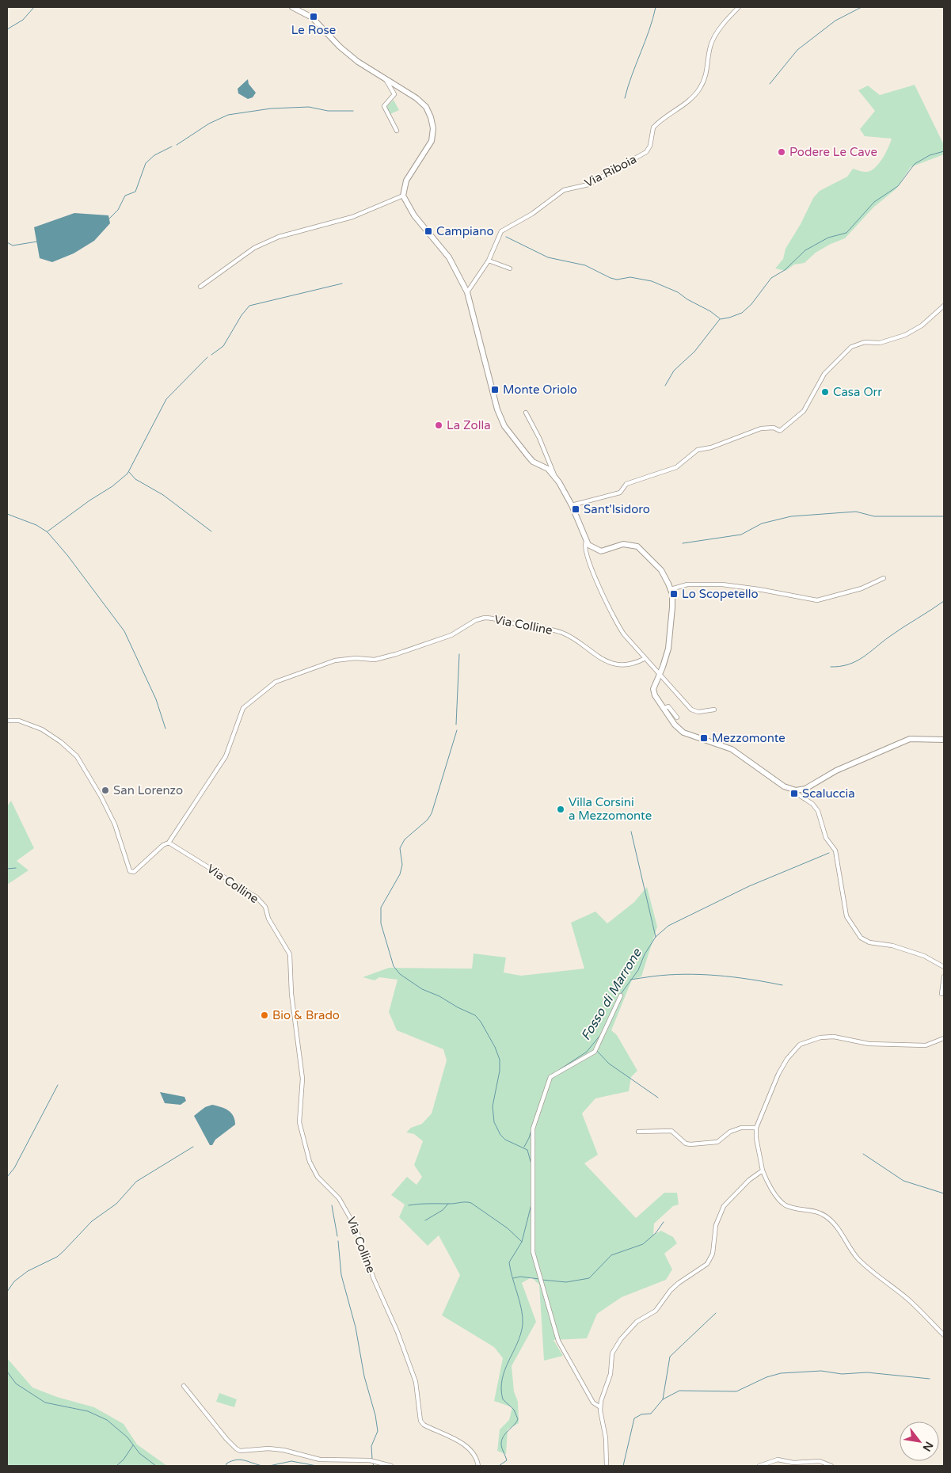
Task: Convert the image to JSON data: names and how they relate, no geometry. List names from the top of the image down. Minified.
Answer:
{"streets":{"street":["Via Riboia","Via Colline"]},"water":["Fosso di Marrone"],"places":{"transit":["Le Rose","Campiano","Monte Oriolo","Sant'Isidoro","Lo Scopetello","Mezzomonte","Scaluccia"],"other":["Podere Le Cave","Casa Orr","La Zolla","San Lorenzo","Villa Corsini a Mezzomonte","Bio & Brado"]},"north":"bottom right"}
